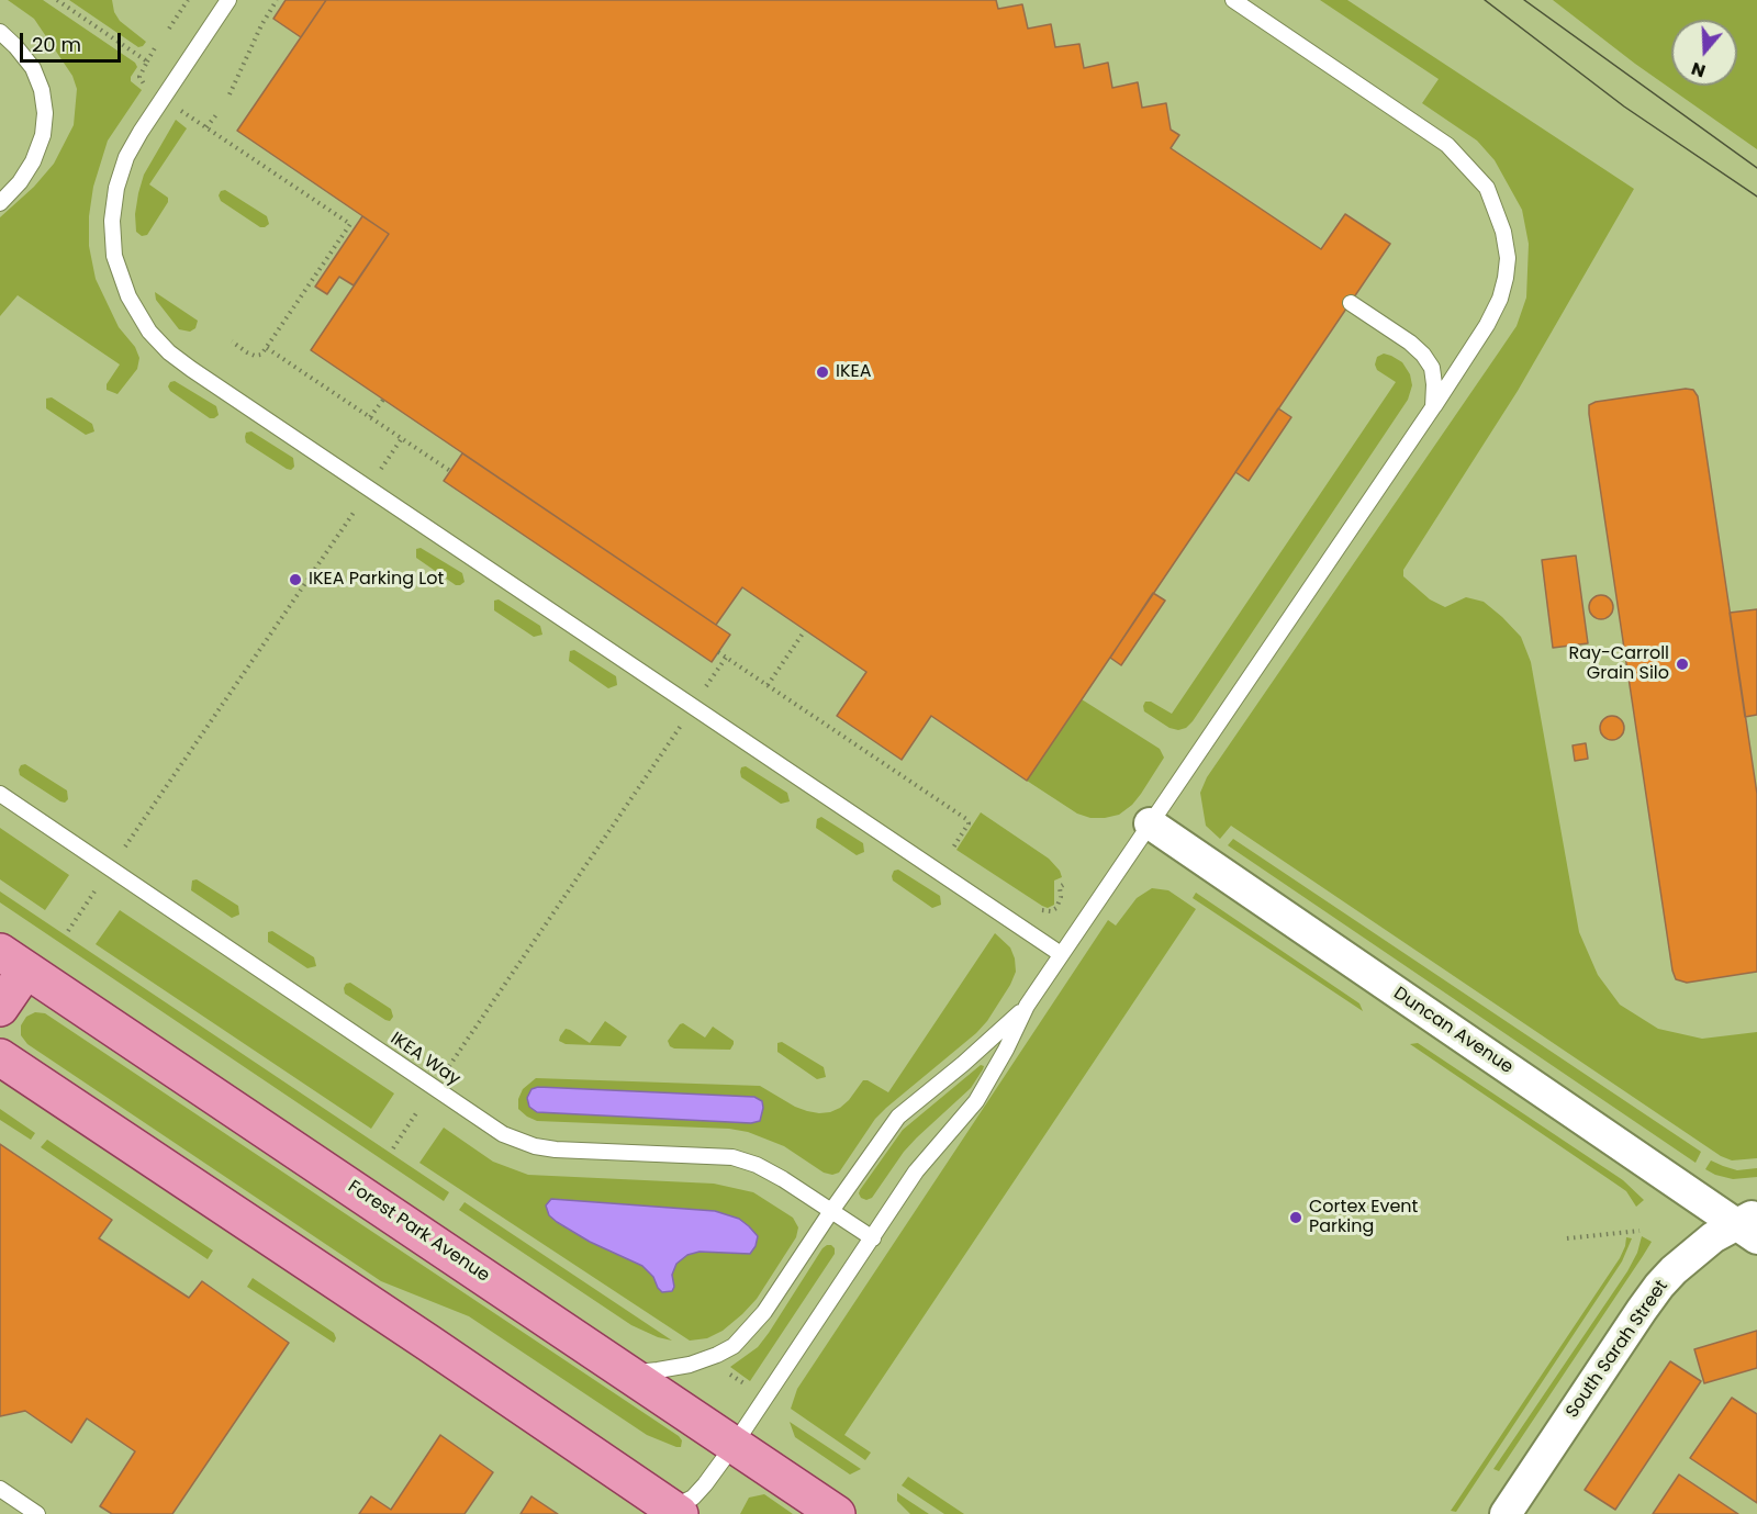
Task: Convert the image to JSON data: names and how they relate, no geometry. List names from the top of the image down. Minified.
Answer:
{"streets":{"main road":["Forest Park Avenue"],"street":["Duncan Avenue","South Sarah Street"],"lane":["IKEA Way"]},"crossings":[["Duncan Avenue","South Sarah Street"]],"places":["IKEA","IKEA Parking Lot","Ray-Carroll Grain Silo","Cortex Event Parking"],"scale_bar":"20 m","north":"bottom"}
